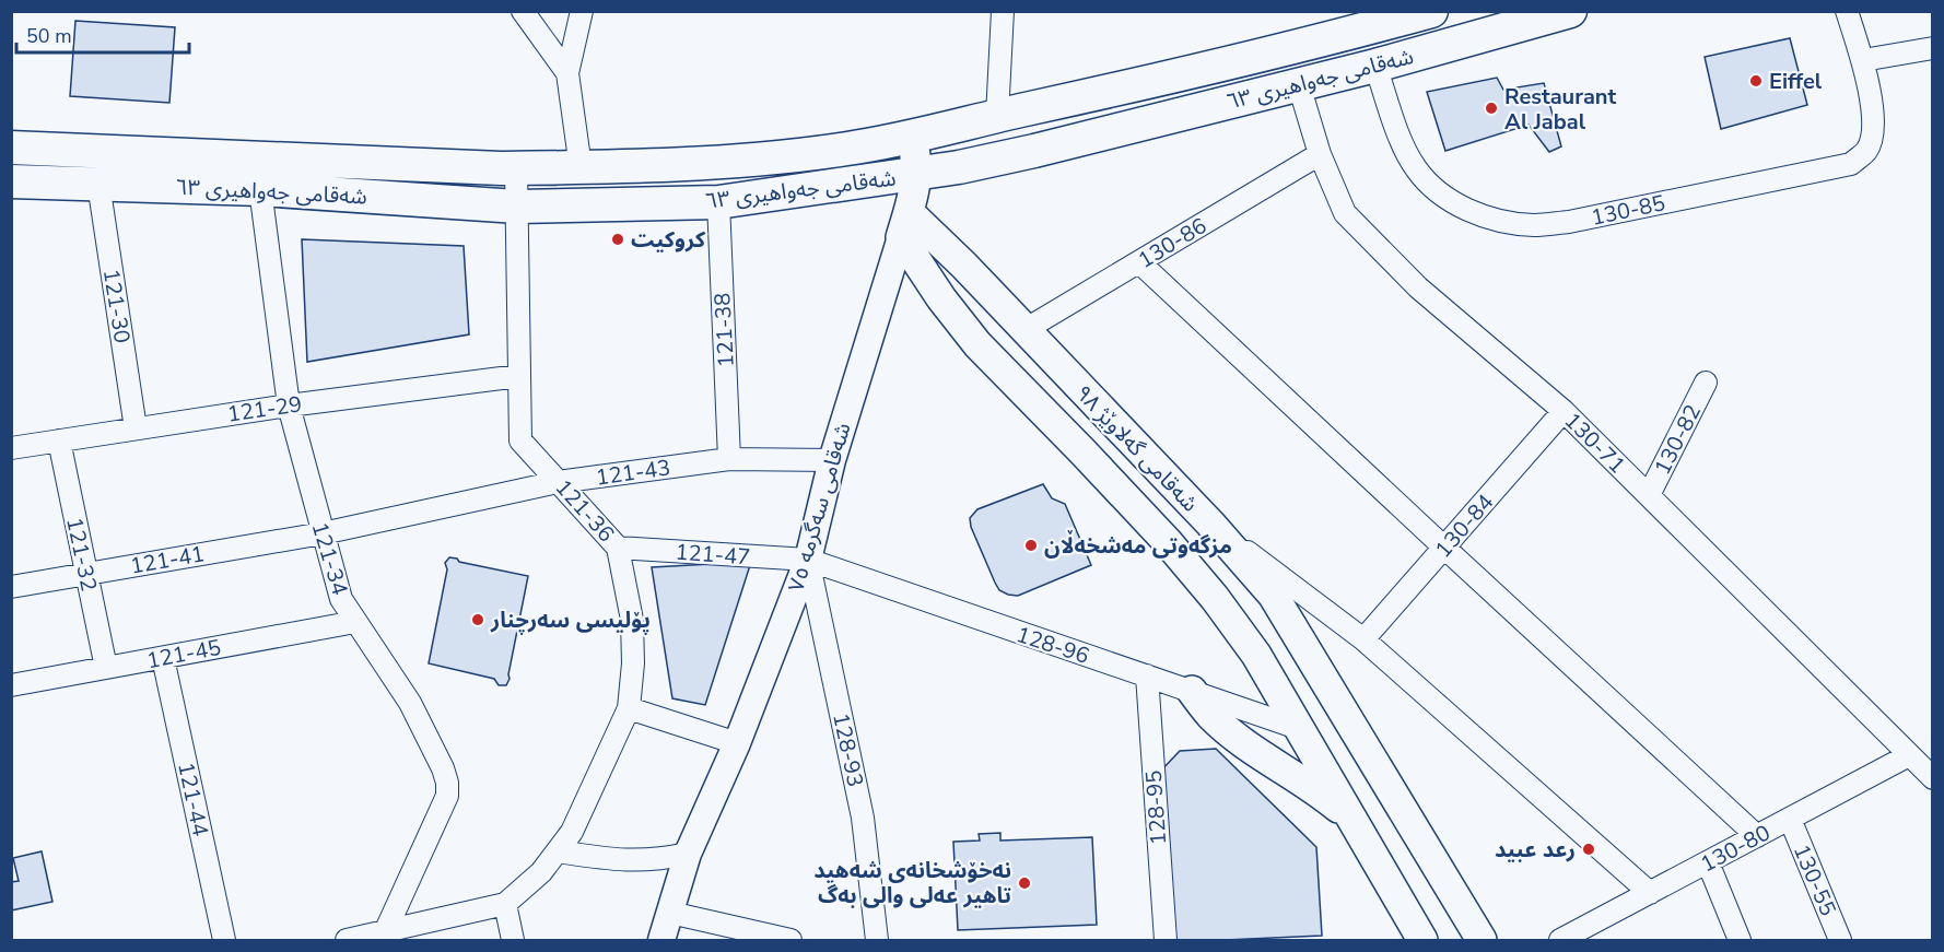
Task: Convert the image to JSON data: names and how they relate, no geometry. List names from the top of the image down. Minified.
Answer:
{"streets":{"main road":["شەقامی جەواهیری ٦٣","شەقامی گەلاوێژ ٩٨","شەقامی سەگرمە ٧٥"],"street":["130-85","130-86","121-30","121-38","121-29","130-82","130-71","121-43","121-36","130-84","121-32","121-47","121-34","121-41","128-96","121-45","128-93","121-44","128-95","130-80","130-55"]},"crossings":[["شەقامی جەواهیری ٦٣","130-85"],["شەقامی جەواهیری ٦٣","121-30"],["شەقامی جەواهیری ٦٣","121-38"],["شەقامی جەواهیری ٦٣","130-71"],["شەقامی جەواهیری ٦٣","شەقامی سەگرمە ٧٥"],["شەقامی جەواهیری ٦٣","121-36"],["شەقامی جەواهیری ٦٣","121-34"],["130-86","130-71"],["130-86","شەقامی گەلاوێژ ٩٨"],["121-30","121-29"],["121-38","121-43"],["121-29","121-36"],["121-29","121-32"],["121-29","121-34"],["130-82","130-71"],["130-71","130-84"],["130-71","130-80"],["شەقامی گەلاوێژ ٩٨","شەقامی سەگرمە ٧٥"],["شەقامی گەلاوێژ ٩٨","128-96"],["121-43","شەقامی سەگرمە ٧٥"],["121-43","121-36"],["121-43","121-34"],["121-43","121-41"],["شەقامی سەگرمە ٧٥","121-47"],["شەقامی سەگرمە ٧٥","128-96"],["شەقامی سەگرمە ٧٥","128-93"],["121-36","121-47"],["121-32","121-41"],["121-32","121-45"],["121-47","128-96"],["121-47","128-93"],["121-34","121-41"],["121-34","121-45"],["128-96","128-93"],["128-96","128-95"],["121-45","121-44"],["130-80","130-55"]],"places":["Eiffel","Restaurant Al Jabal","كروكيت","مزگەوتی مەشخەڵان","پۆلیسی سەرچنار","رعد عبيد","نەخۆشخانەی شەهید تاهیر عەلی والی بەگ"],"scale_bar":"50 m"}
